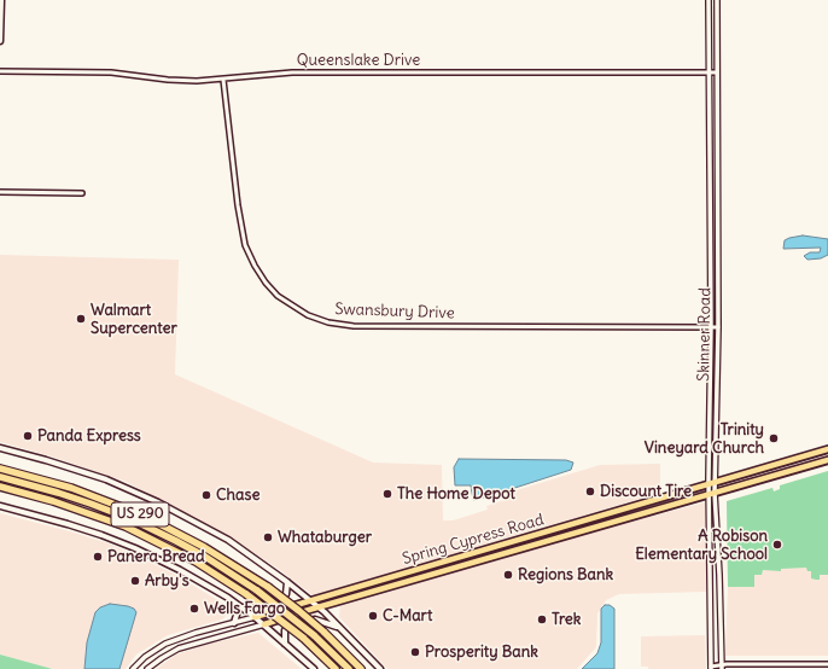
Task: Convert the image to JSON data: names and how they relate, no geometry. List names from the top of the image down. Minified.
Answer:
{"streets":{"highway":["US 290"],"main road":["Spring Cypress Road"],"street":["Queenslake Drive","Swansbury Drive","Skinner Road"]},"crossings":[["Queenslake Drive","Swansbury Drive"],["Queenslake Drive","Skinner Road"],["Swansbury Drive","Skinner Road"],["Skinner Road","Spring Cypress Road"]],"places":["Walmart Supercenter","Panda Express","Trinity Vineyard Church","Discount Tire","The Home Depot","Chase","Whataburger","A Robison Elementary School","Panera Bread","Regions Bank","Arby's","Wells Fargo","C-Mart","Trek","Prosperity Bank"]}
